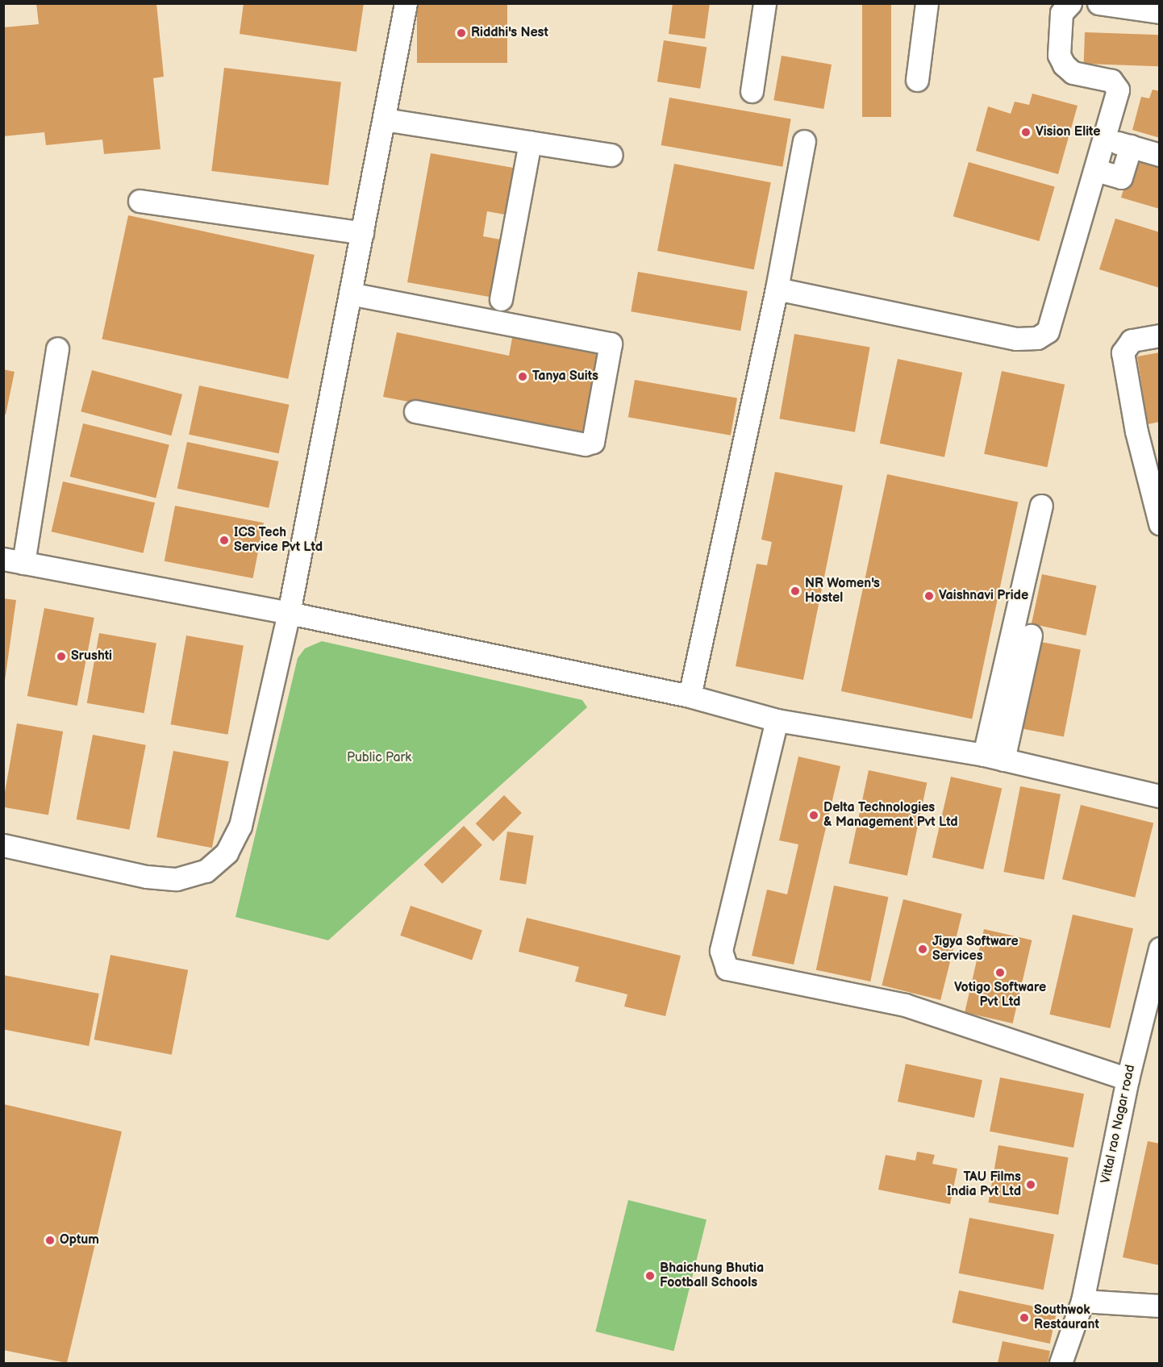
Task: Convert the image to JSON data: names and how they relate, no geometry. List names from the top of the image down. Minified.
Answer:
{"streets":{"street":["Vittal rao Nagar road"]},"parks":["Public Park"],"places":["Riddhi's Nest","Vision Elite","Tanya Suits","ICS Tech Service Pvt Ltd","NR Women's Hostel","Vaishnavi Pride","Srushti","Delta Technologies & Management Pvt Ltd","Jigya Software Services","Votigo Software Pvt Ltd","TAU Films India Pvt Ltd","Optum","Bhaichung Bhutia Football Schools","Southwok Restaurant"]}
